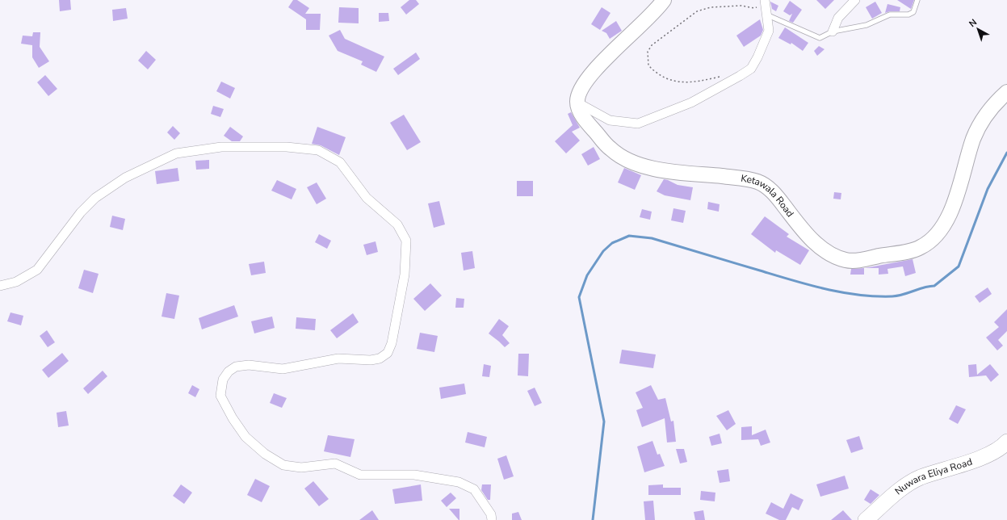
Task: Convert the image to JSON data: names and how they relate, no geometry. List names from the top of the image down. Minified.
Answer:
{"streets":{"highway":["Nuwara Eliya Road"],"main road":["Ketawala Road"]},"north":"top left"}
